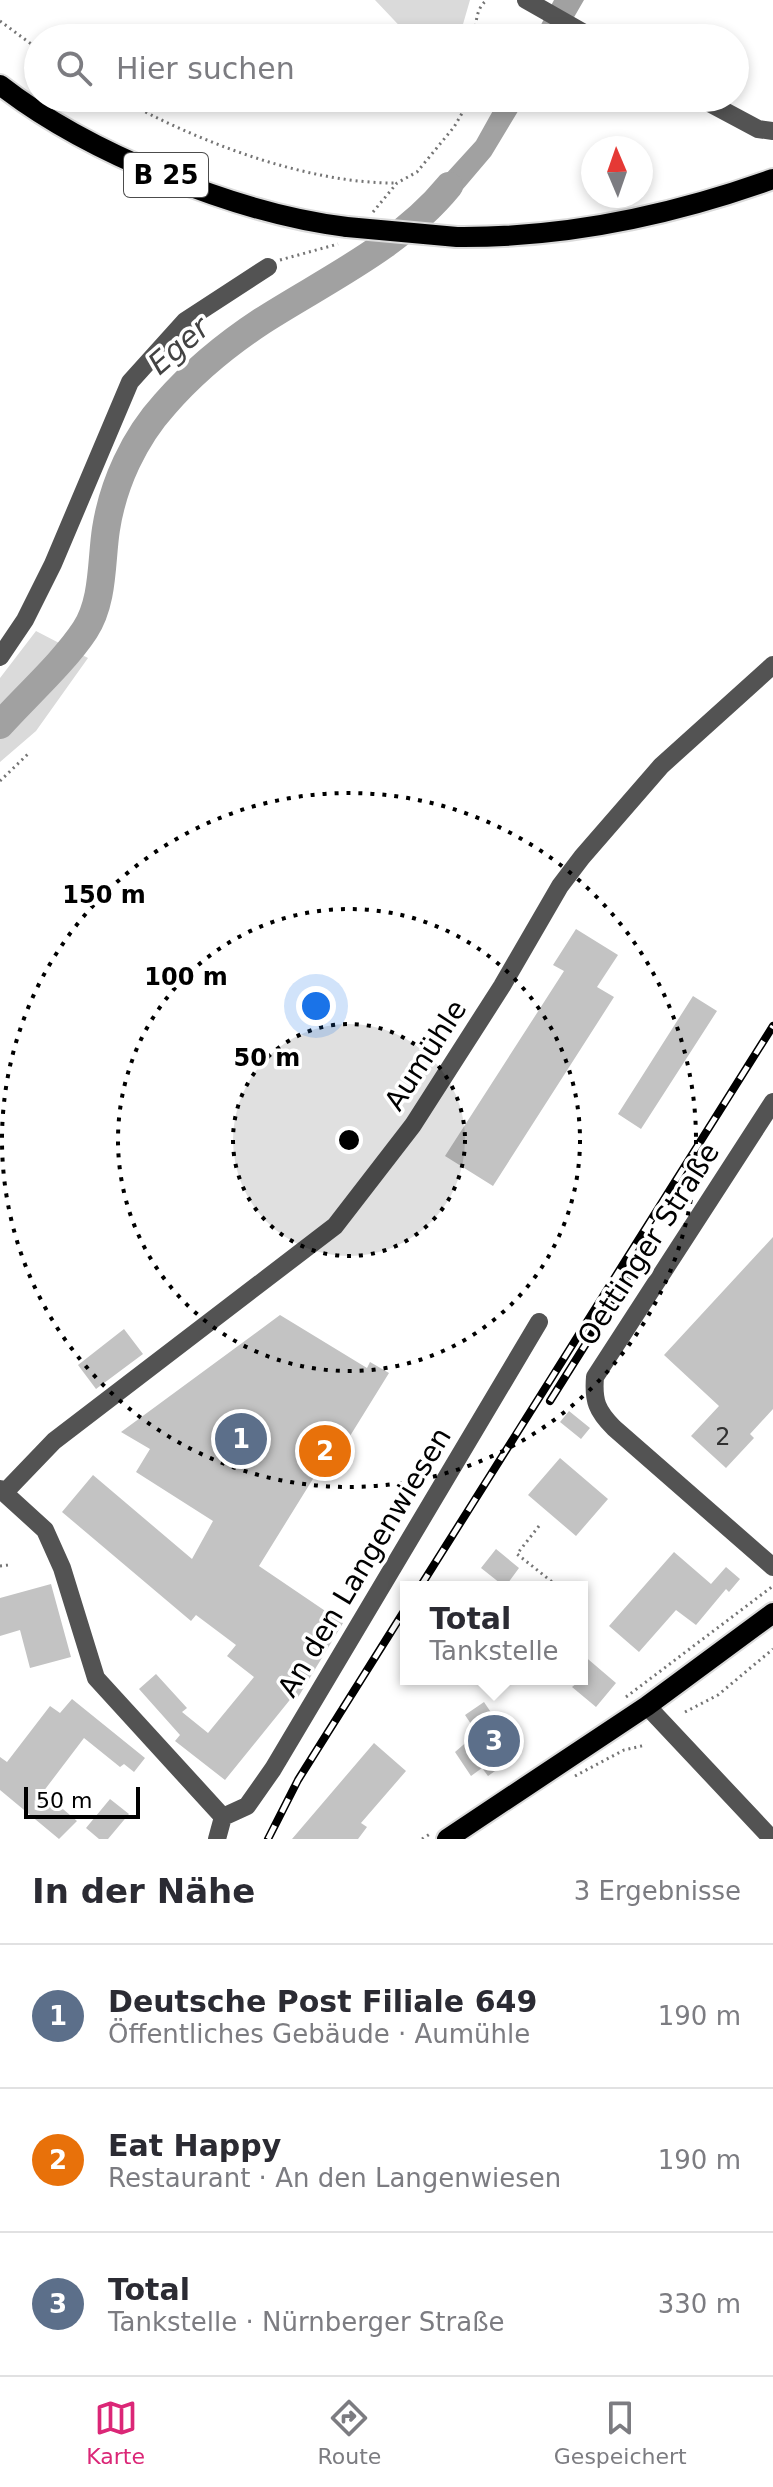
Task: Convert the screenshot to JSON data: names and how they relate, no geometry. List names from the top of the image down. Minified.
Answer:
{"streets":{"main road":["B 25"],"street":["Aumühle","Oettinger Straße","An den Langenwiesen"]},"water":["Eger"],"house_numbers":["2"],"scale_bar":"50 m","north":"top","page":{"search":"Hier suchen","pins":["1","2","3"],"popup":["Total","Tankstelle"],"scale":"50 m","heading":["In der Nähe","3 Ergebnisse"],"list":[{"mark":"1","name":"Deutsche Post Filiale 649","note":"Öffentliches Gebäude · Aumühle","value":"190 m"},{"mark":"2","name":"Eat Happy","note":"Restaurant · An den Langenwiesen","value":"190 m"},{"mark":"3","name":"Total","note":"Tankstelle · Nürnberger Straße","value":"330 m"}],"nav":["Karte","Route","Gespeichert"]},"rings":["150 m","100 m","50 m"]}
